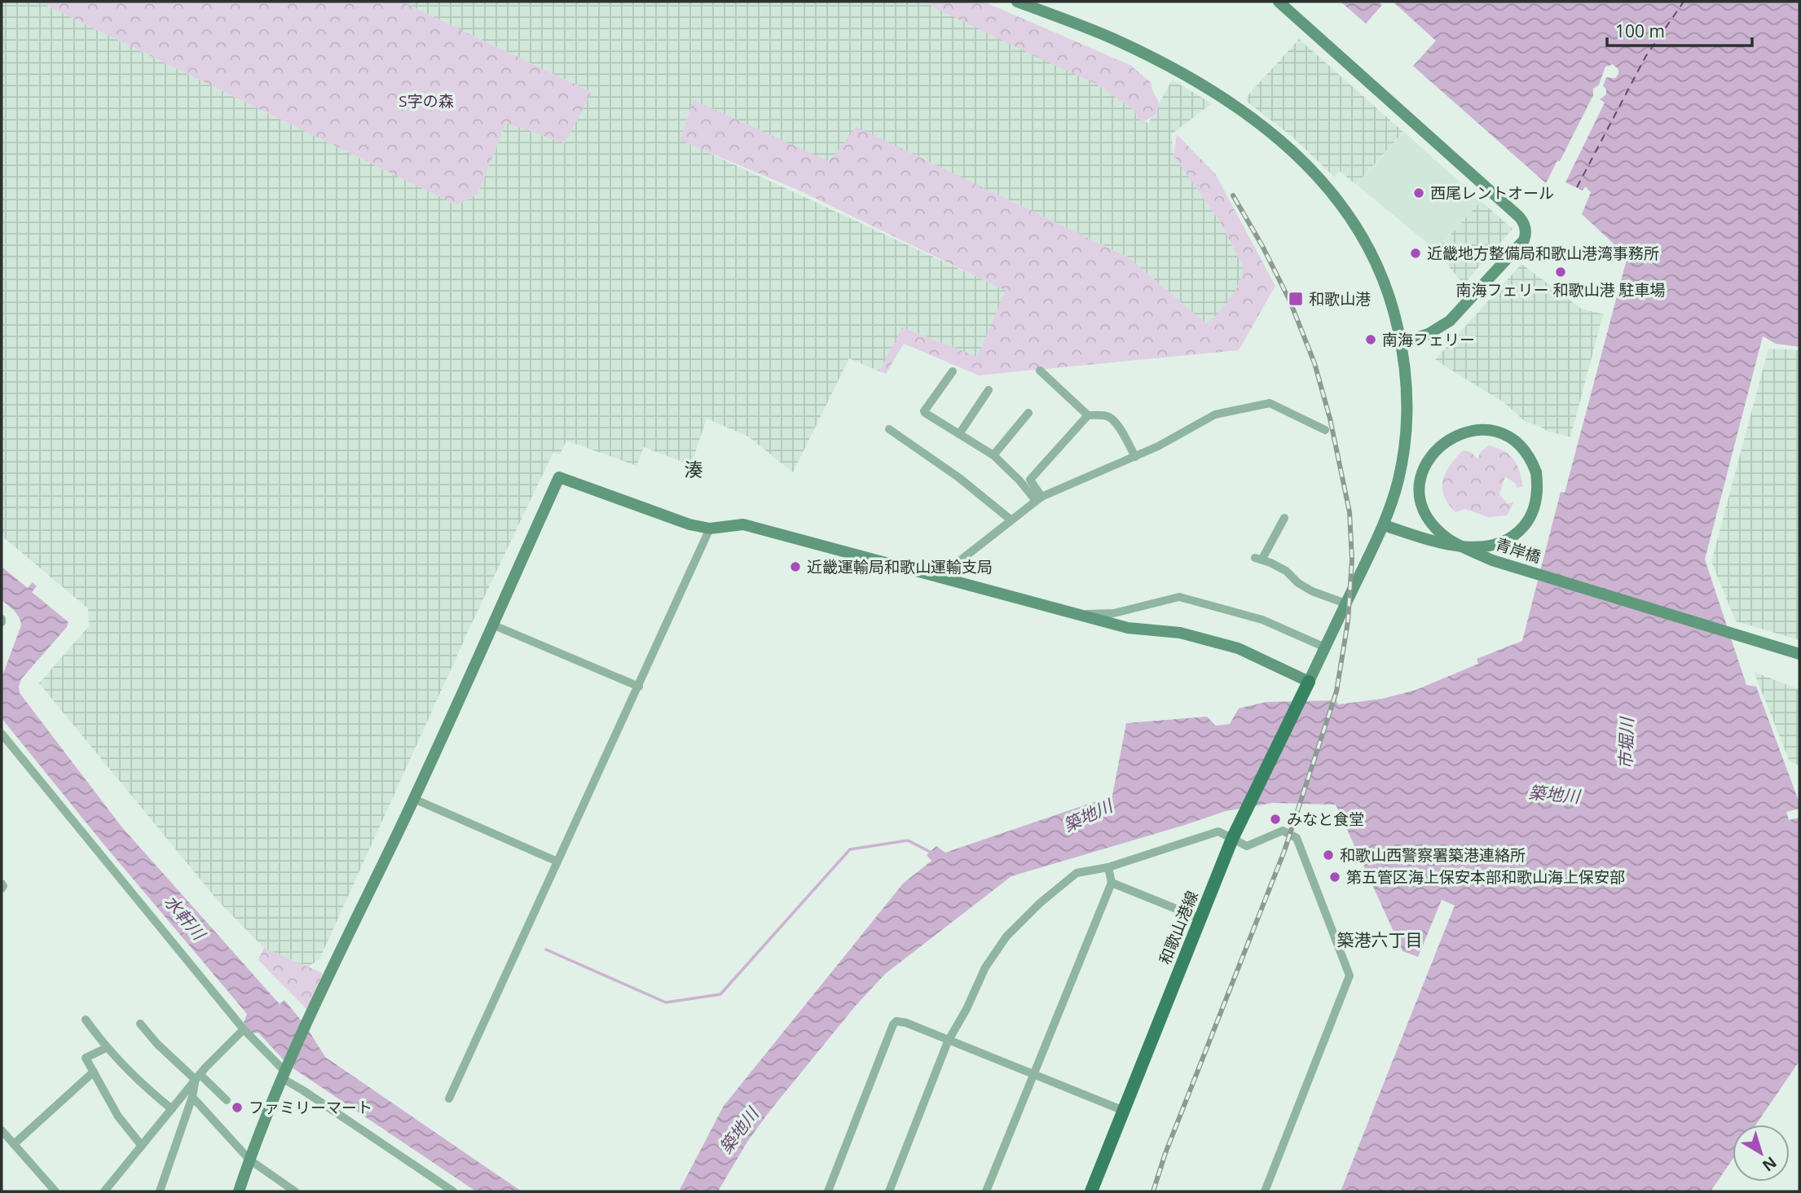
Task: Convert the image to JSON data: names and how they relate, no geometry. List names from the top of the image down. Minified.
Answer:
{"streets":{"main road":["和歌山港線"],"street":["青岸橋"]},"districts":["湊","築港六丁目"],"water":["市堀川","築地川","水軒川"],"parks":["S字の森"],"places":{"other":["西尾レントオール","近畿地方整備局和歌山港湾事務所","南海フェリー 和歌山港 駐車場","南海フェリー","近畿運輸局和歌山運輸支局","みなと食堂","和歌山西警察署築港連絡所","第五管区海上保安本部和歌山海上保安部","ファミリーマート"],"transit":["和歌山港"]},"scale_bar":"100 m","north":"bottom right"}
